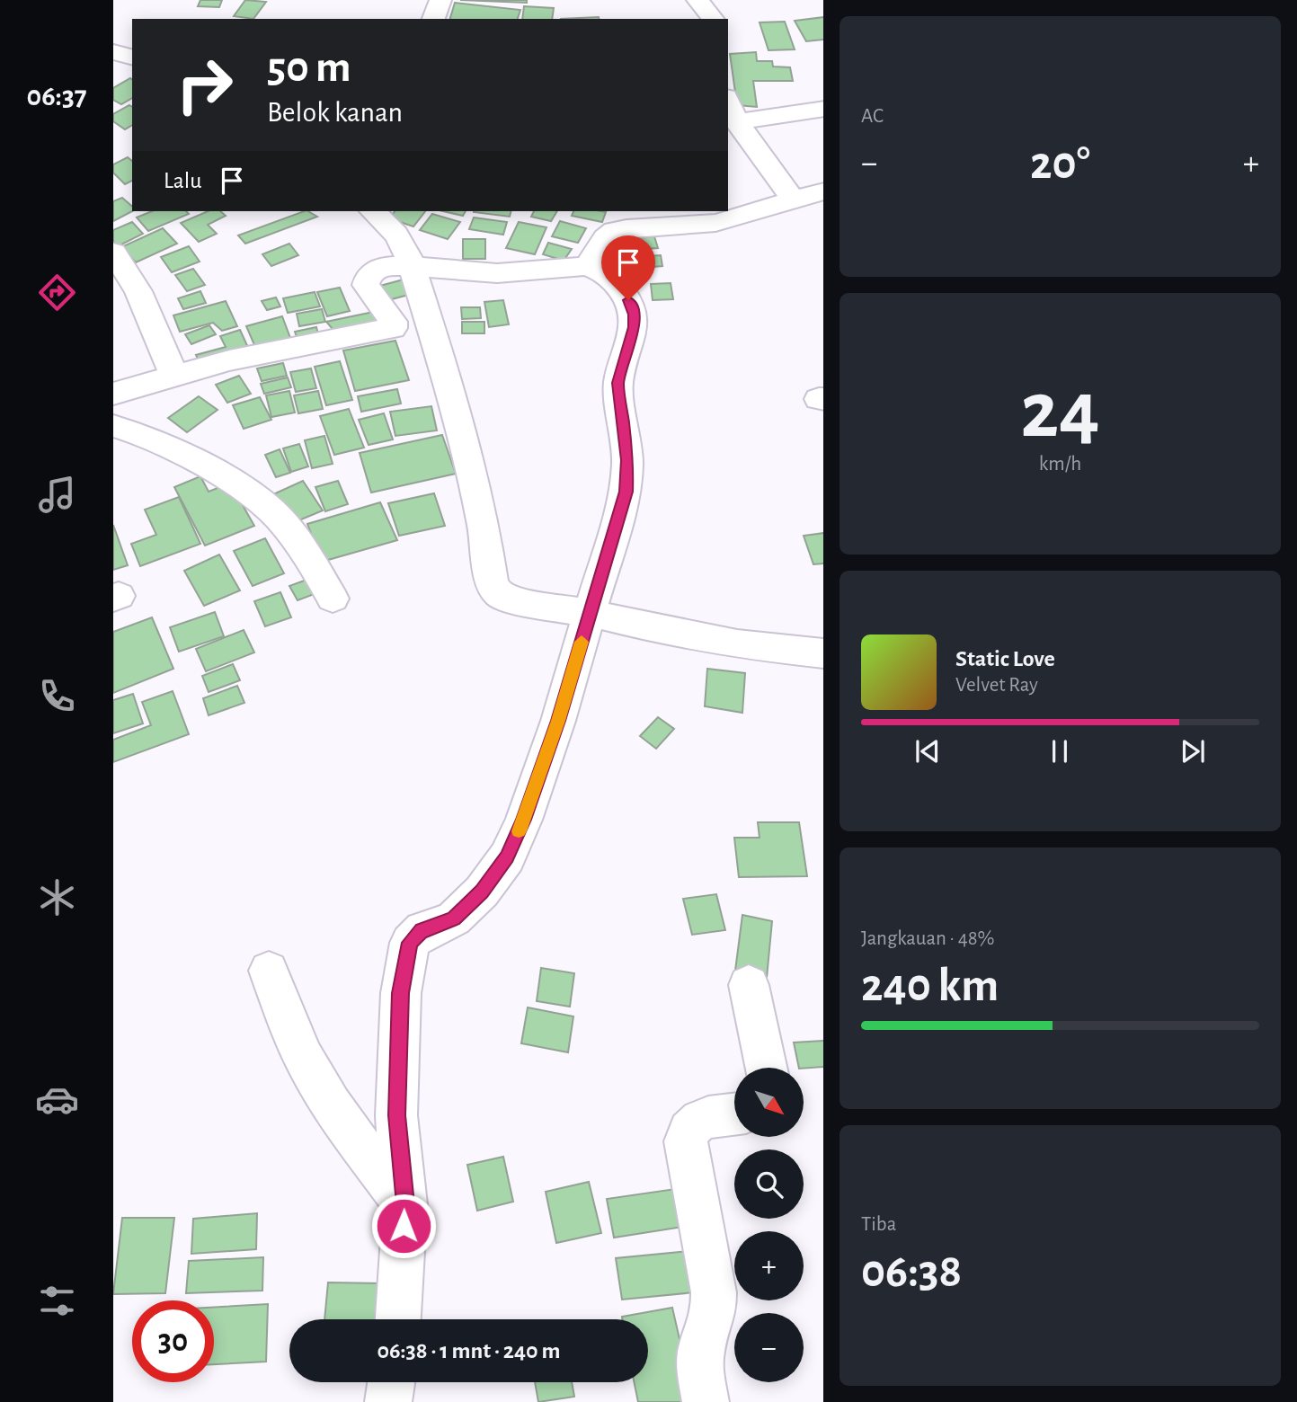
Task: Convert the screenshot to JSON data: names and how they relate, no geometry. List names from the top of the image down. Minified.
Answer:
{"north":"bottom right","page":{"tabs":"06:37","tile":["AC",["24","km/h"],["Jangkauan · 48%","240 km"],["Tiba","06:38"]],"turn":["50 m","Belok kanan"],"heat":["−","20°","+"],"then":"Lalu","song":["Static Love","Velvet Ray"],"map_buttons":["+","−"],"limit":"30","trip":"06:38 · 1 mnt · 240 m"}}
